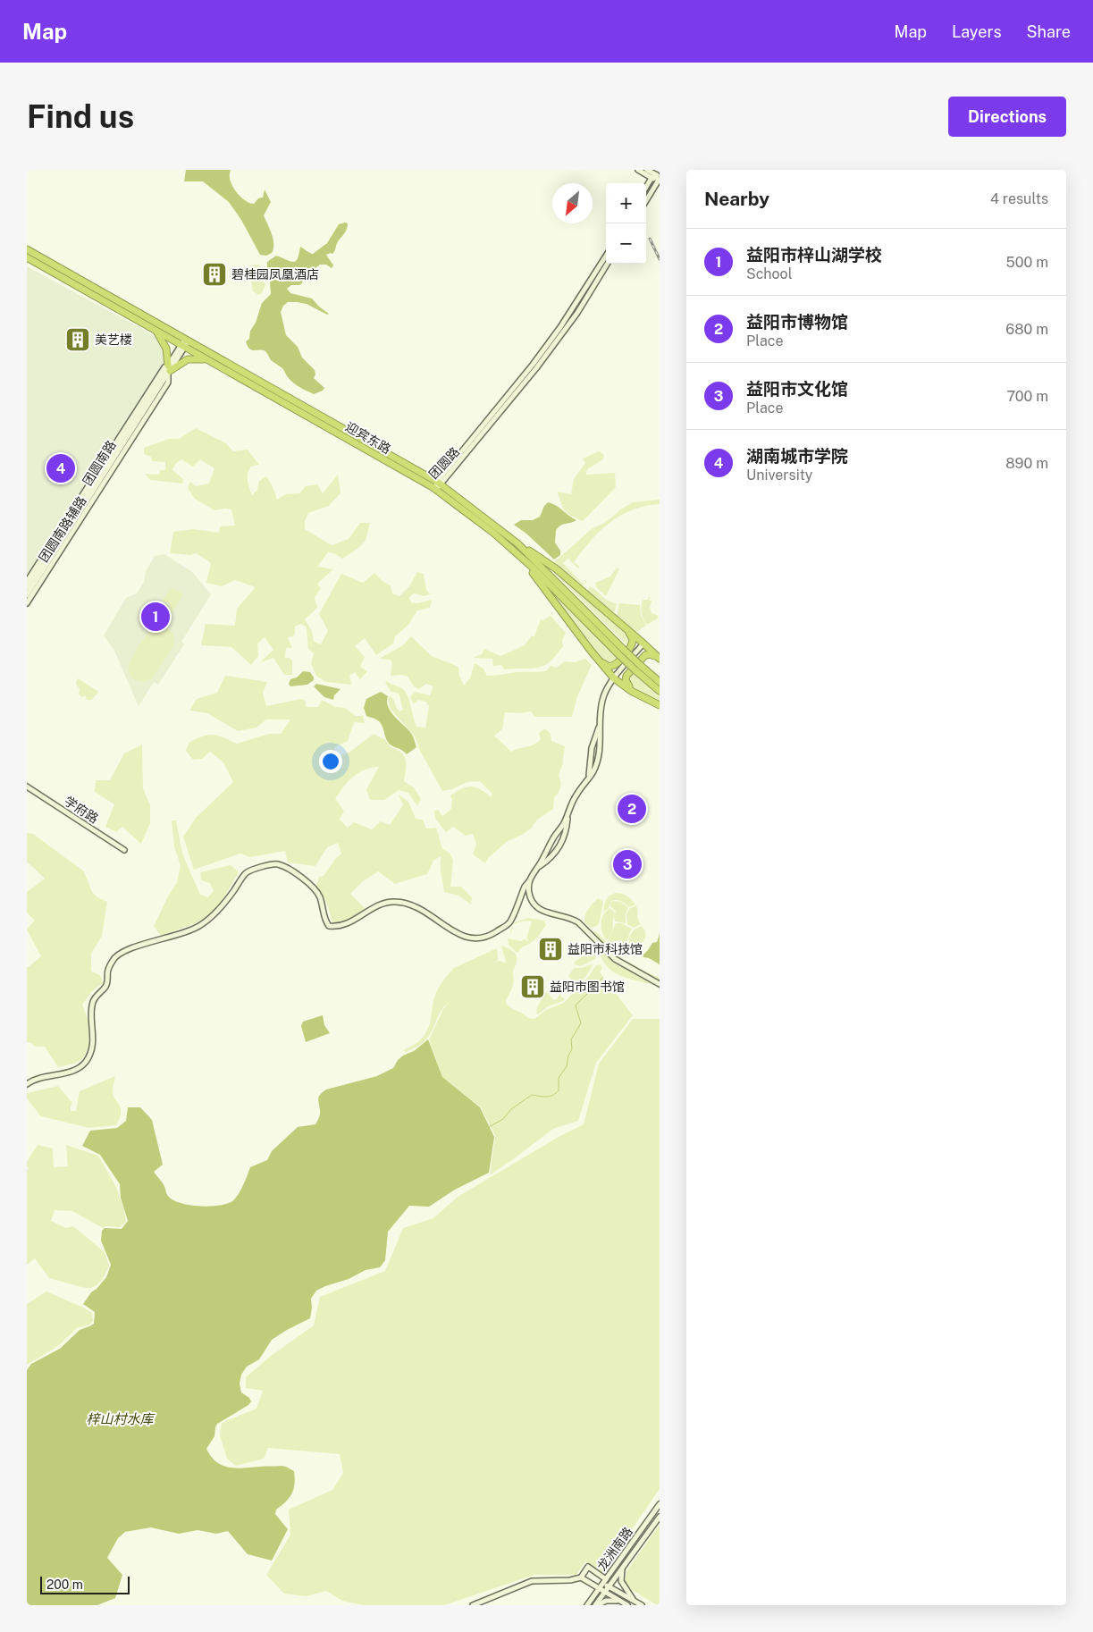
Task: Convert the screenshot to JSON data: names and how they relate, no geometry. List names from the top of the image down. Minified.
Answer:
{"streets":{"highway":["迎宾东路"],"street":["团圆南路","团圆路","团圆南路辅路","学府路","龙洲南路"]},"crossings":[["迎宾东路","团圆南路"],["迎宾东路","团圆路"],["团圆南路","团圆南路辅路"]],"water":["梓山村水库"],"places":{"building":["碧桂园凤凰酒店","美艺楼","益阳市科技馆","益阳市图书馆"]},"scale_bar":"200 m","north":"bottom left","page":{"header":"Map","nav":["Map","Layers","Share"],"buttons":"Directions","title":"Find us","heading":["Nearby","4 results"],"map_buttons":["+","−"],"list":[{"mark":"1","name":"益阳市梓山湖学校","note":"School","value":"500 m"},{"mark":"2","name":"益阳市博物馆","note":"Place","value":"680 m"},{"mark":"3","name":"益阳市文化馆","note":"Place","value":"700 m"},{"mark":"4","name":"湖南城市学院","note":"University","value":"890 m"}],"pins":["4","1","2","3"],"scale":"200 m"}}
